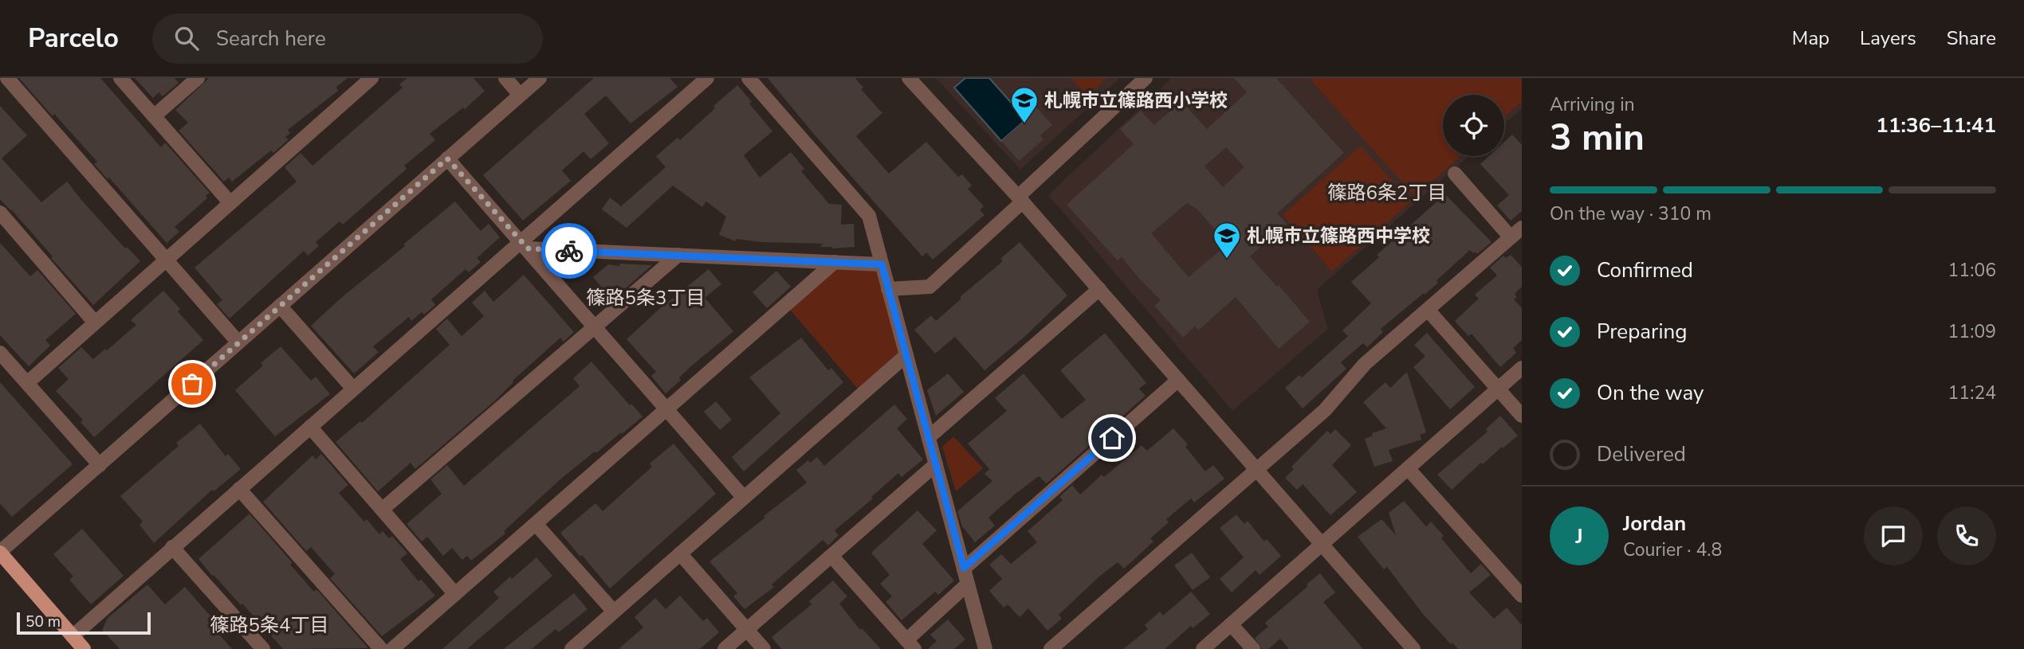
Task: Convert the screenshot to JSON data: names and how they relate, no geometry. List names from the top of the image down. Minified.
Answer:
{"districts":["篠路6条2丁目","篠路5条3丁目","篠路5条4丁目"],"places":{"school or university":["札幌市立篠路西小学校","札幌市立篠路西中学校"]},"scale_bar":"50 m","page":{"header":"Parcelo","search":"Search here","nav":["Map","Layers","Share"],"heading":["3 min","Arriving in","11:36–11:41"],"panel":["Jordan","Courier · 4.8"],"bar":"On the way · 310 m","list":[["Confirmed","11:06"],["Preparing","11:09"],["On the way","11:24"],"Delivered"],"round":"J","scale":"50 m"}}
